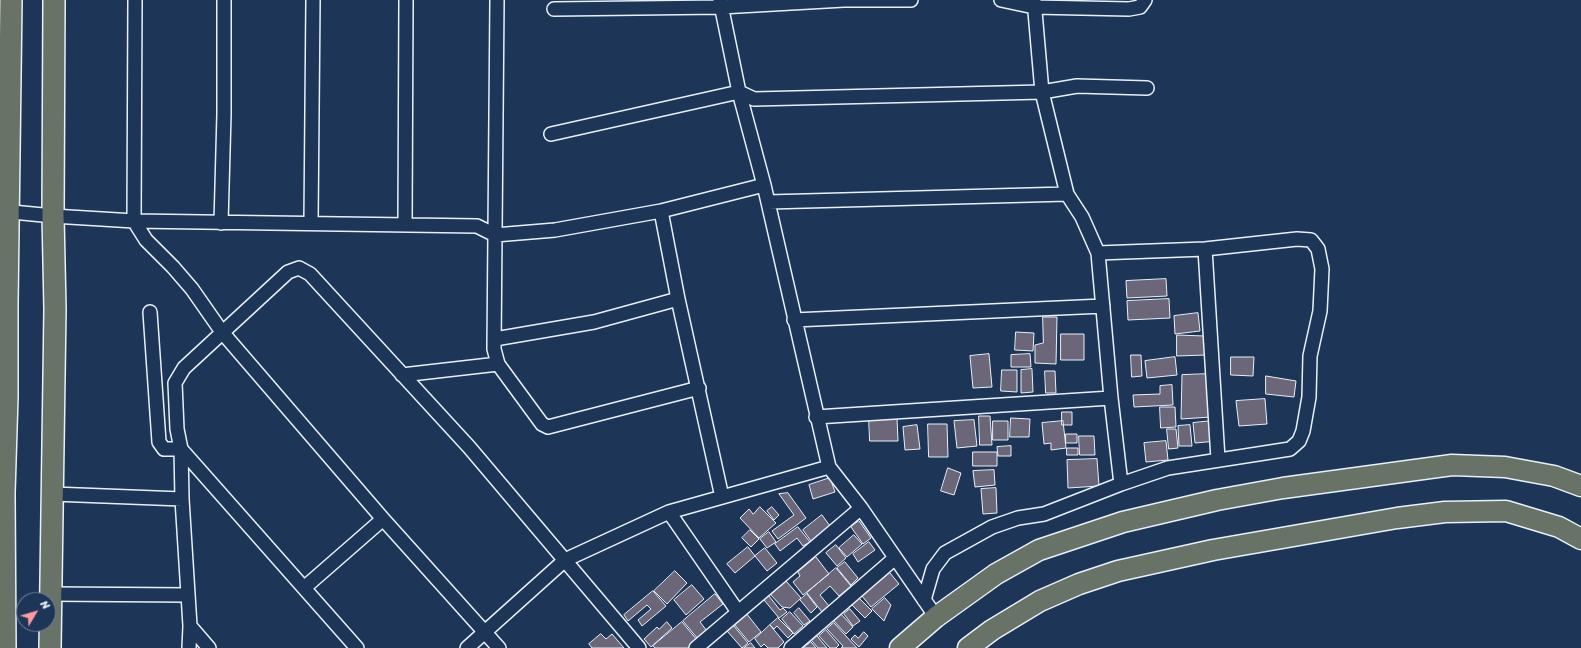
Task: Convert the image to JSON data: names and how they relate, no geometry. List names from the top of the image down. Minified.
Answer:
{"north":"top right"}
